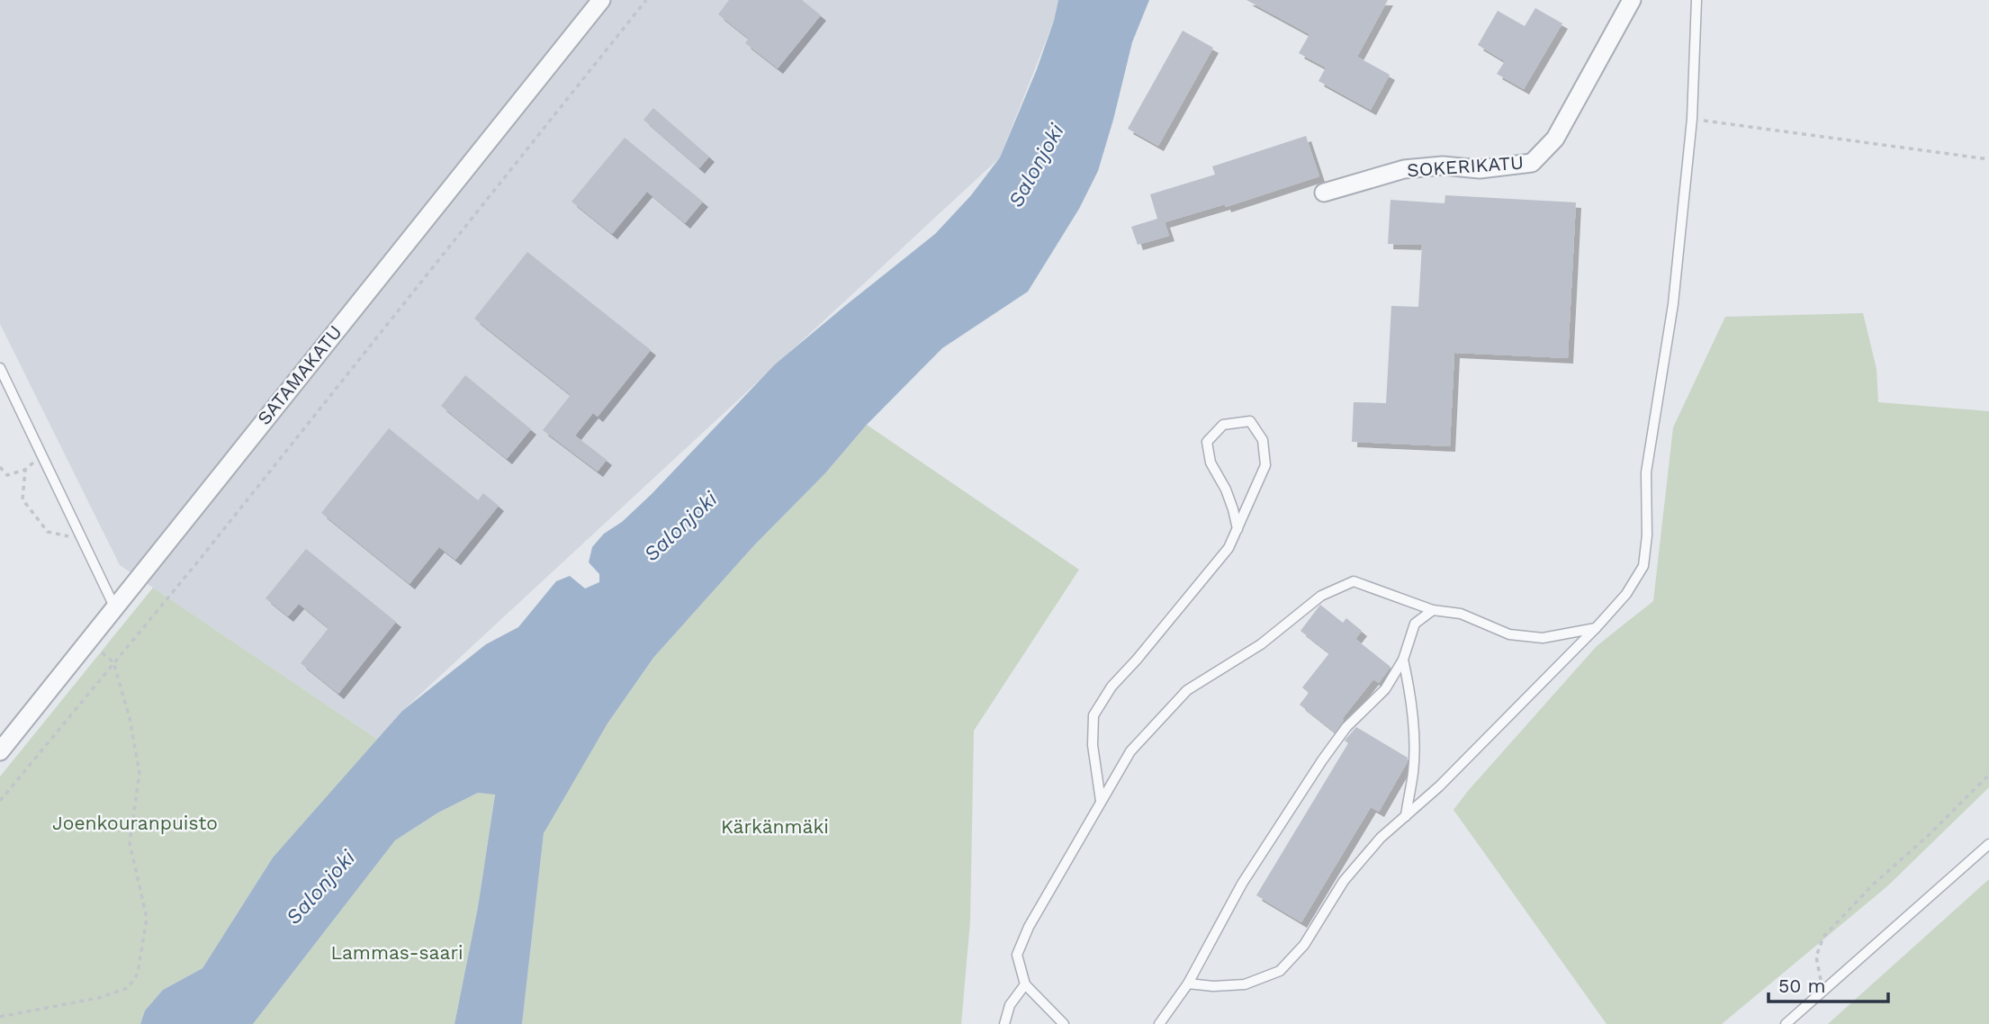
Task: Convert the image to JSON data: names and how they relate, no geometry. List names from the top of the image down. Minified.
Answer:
{"streets":{"street":["SOKERIKATU","SATAMAKATU"]},"water":["Salonjoki"],"parks":["Joenkouranpuisto","Kärkänmäki","Lammas-saari"],"scale_bar":"50 m"}
